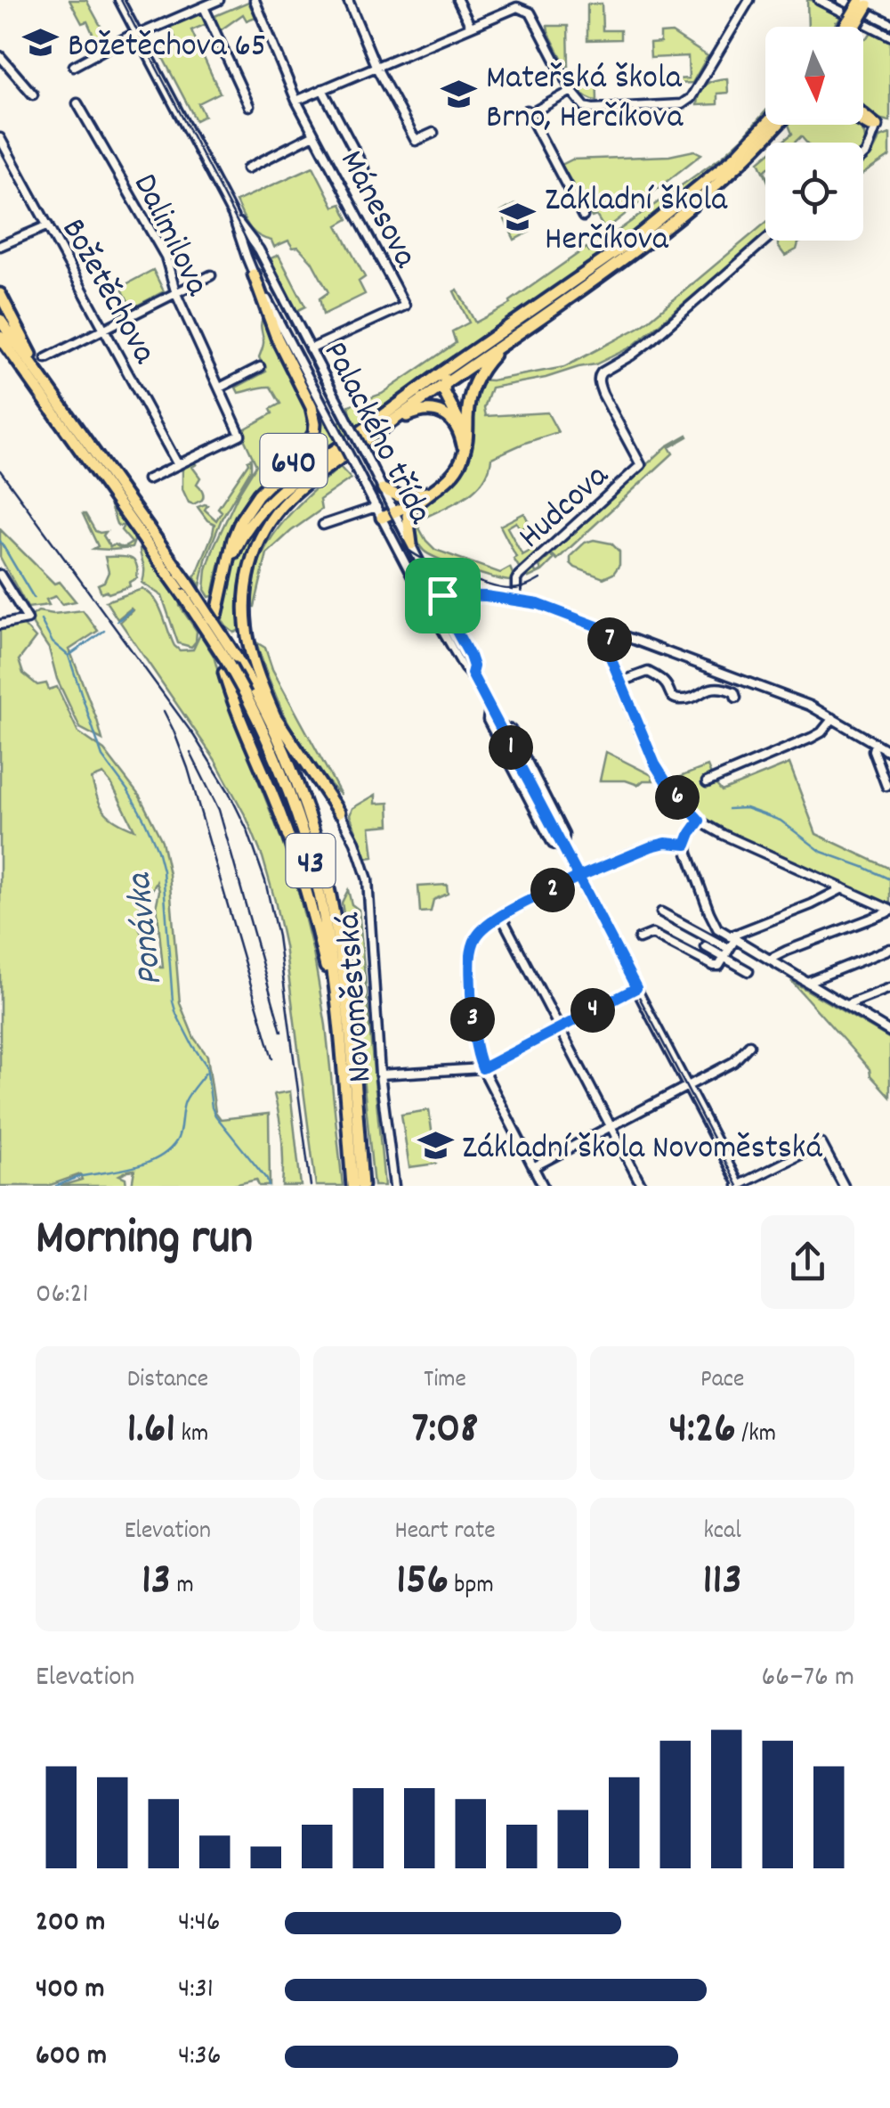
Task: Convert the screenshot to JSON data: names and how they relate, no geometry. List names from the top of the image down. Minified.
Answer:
{"streets":{"highway":["640","43"],"street":["Mánesova","Dalimilova","Božetěchova","Palackého třída","Hudcova","Novoměstská"]},"crossings":[["Mánesova","Palackého třída"],["Dalimilova","Božetěchova"],["Palackého třída","640"],["Palackého třída","Hudcova"],["640","43"]],"water":["Ponávka"],"places":{"school or university":["Božetěchova 65","Mateřská škola Brno, Herčíkova","Základní škola Herčíkova","Základní škola Novoměstská"]},"north":"bottom","page":{"pins":["7","1","6","2","4","3"],"heading":["Morning run","06:21"],"stats":[["Distance","1.61 km"],["Time","7:08"],["Pace","4:26 /km"],["Elevation","13 m"],["Heart rate","156 bpm"],["kcal","113"]],"chart":["Elevation","66–76 m"],"list":[{"name":"200 m","note":"4:46"},{"name":"400 m","note":"4:31"},{"name":"600 m","note":"4:36"}]}}
